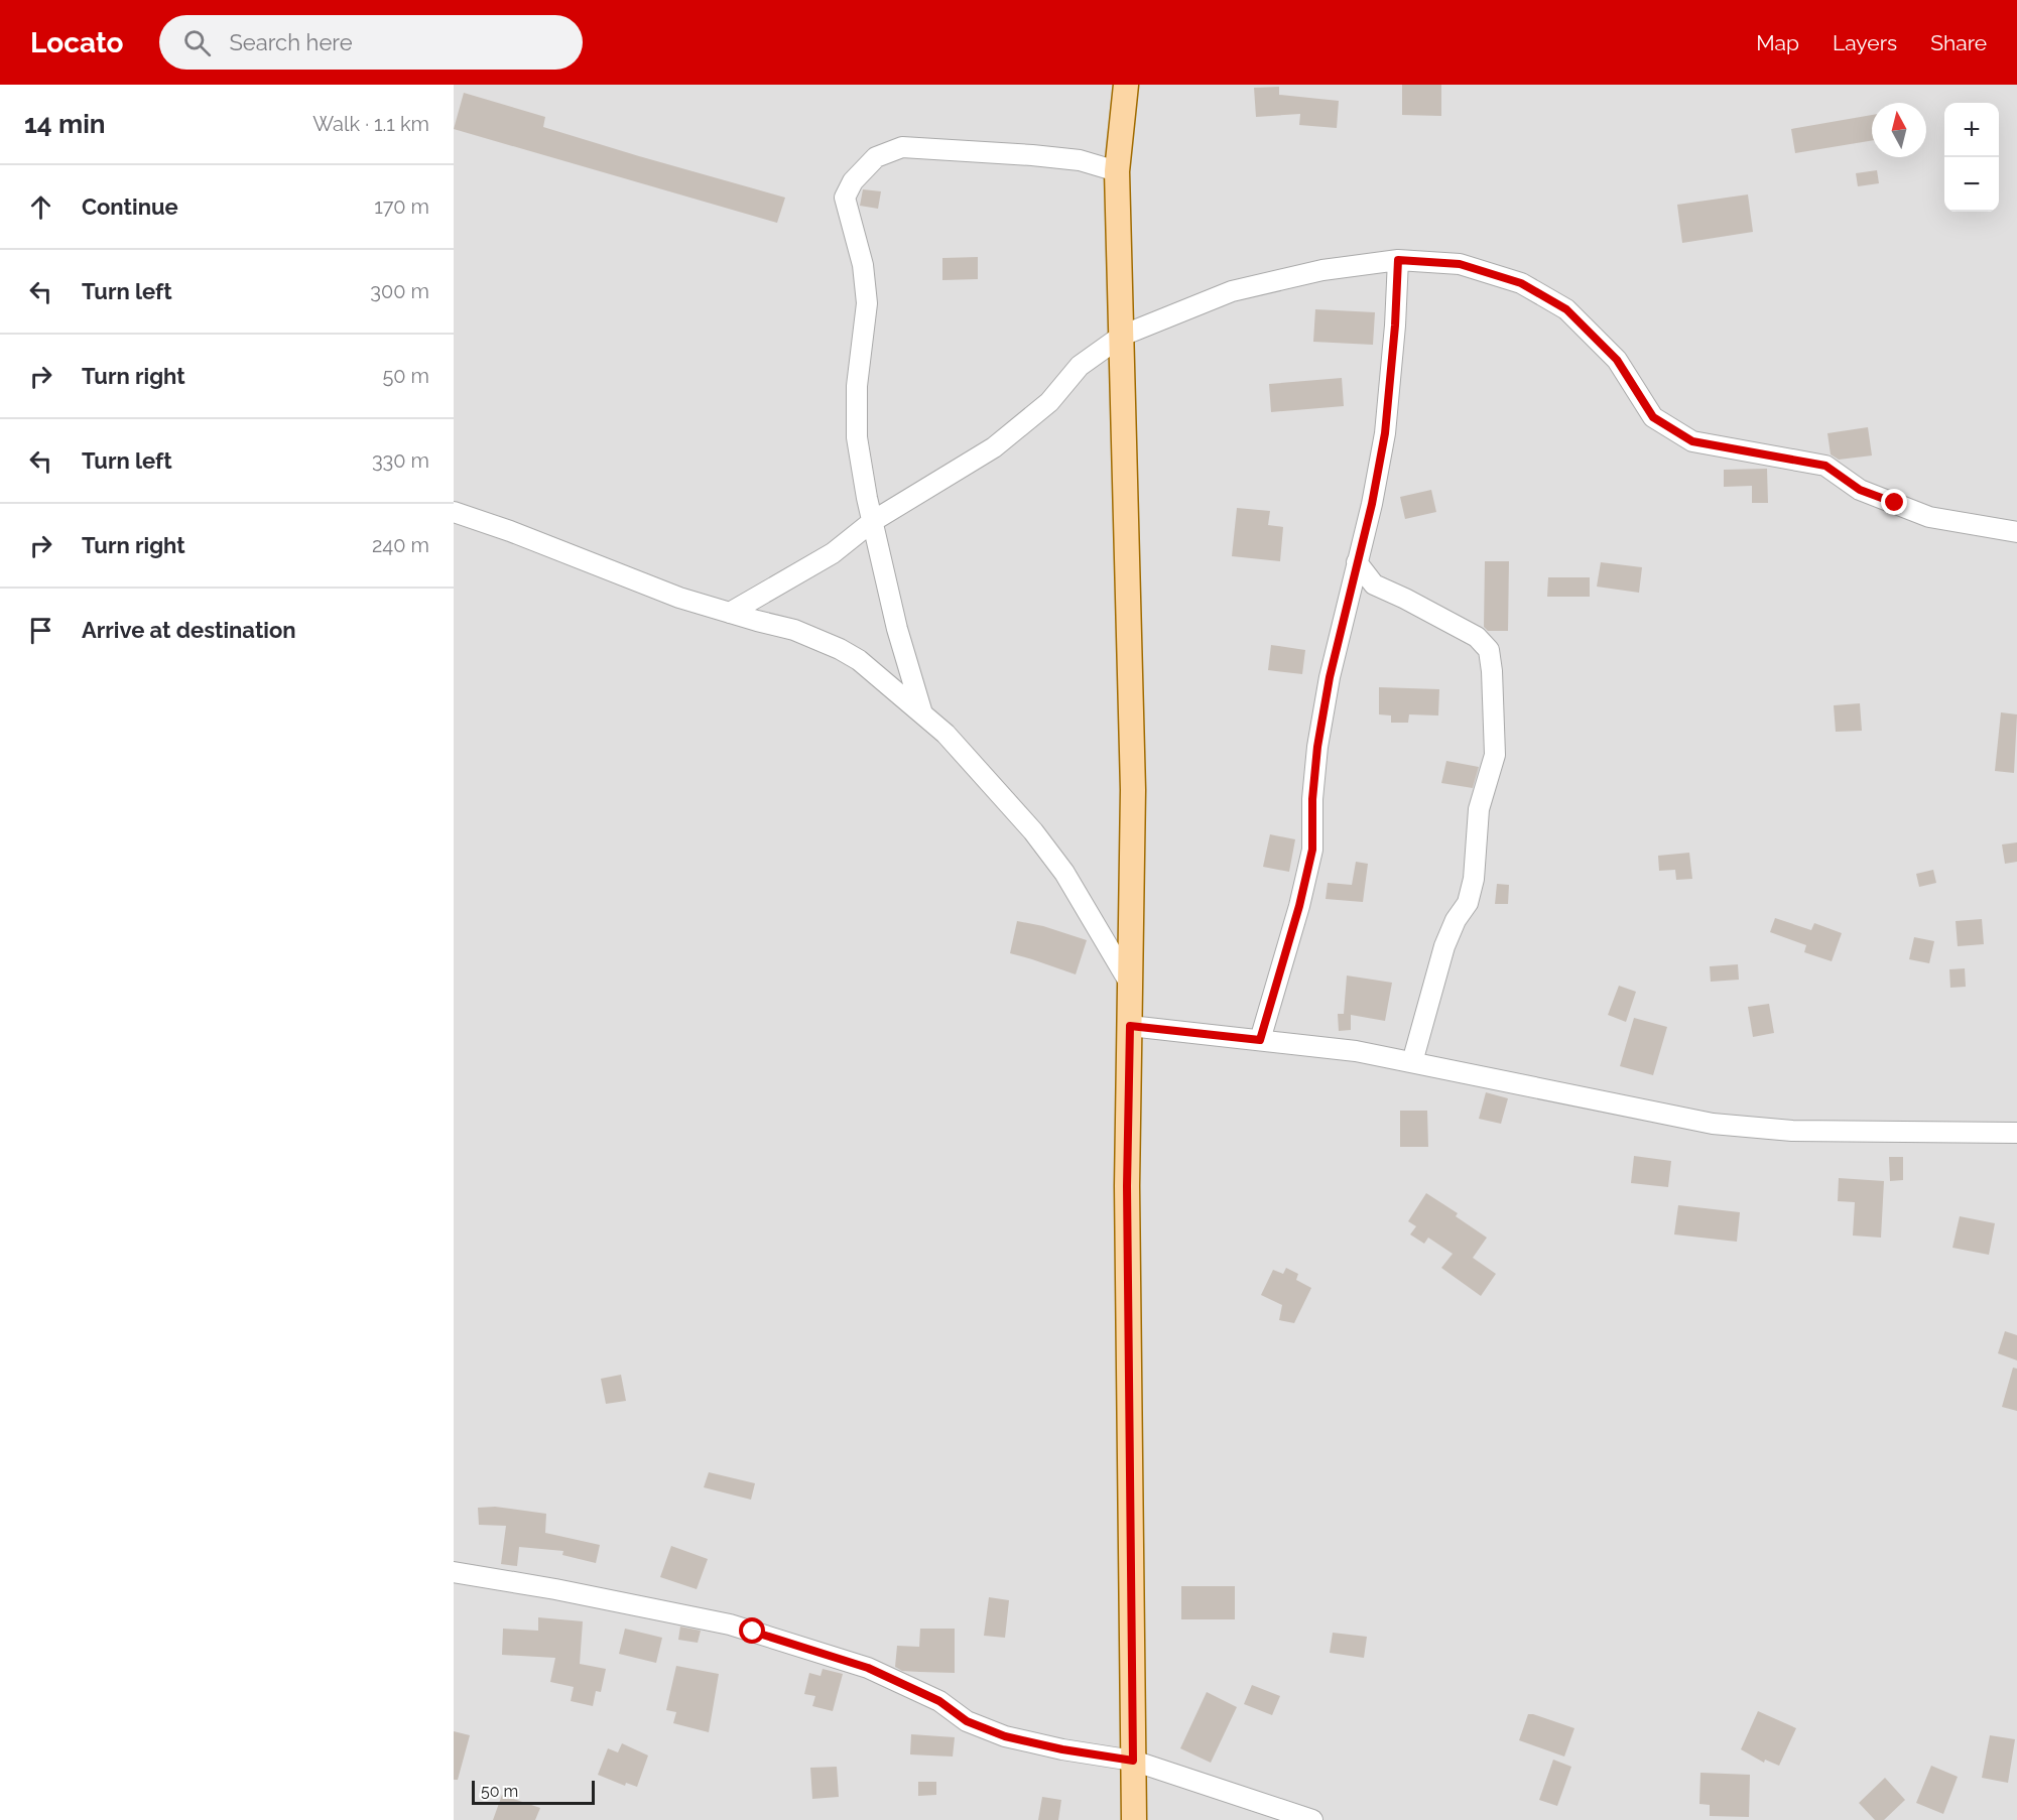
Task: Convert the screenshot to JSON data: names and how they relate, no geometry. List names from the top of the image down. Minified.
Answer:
{"scale_bar":"50 m","north":"top","page":{"header":"Locato","search":"Search here","nav":["Map","Layers","Share"],"heading":["14 min","Walk · 1.1 km"],"map_buttons":["+","−"],"list":[["Continue","170 m"],["Turn left","300 m"],["Turn right","50 m"],["Turn left","330 m"],["Turn right","240 m"],"Arrive at destination"],"scale":"50 m"}}
